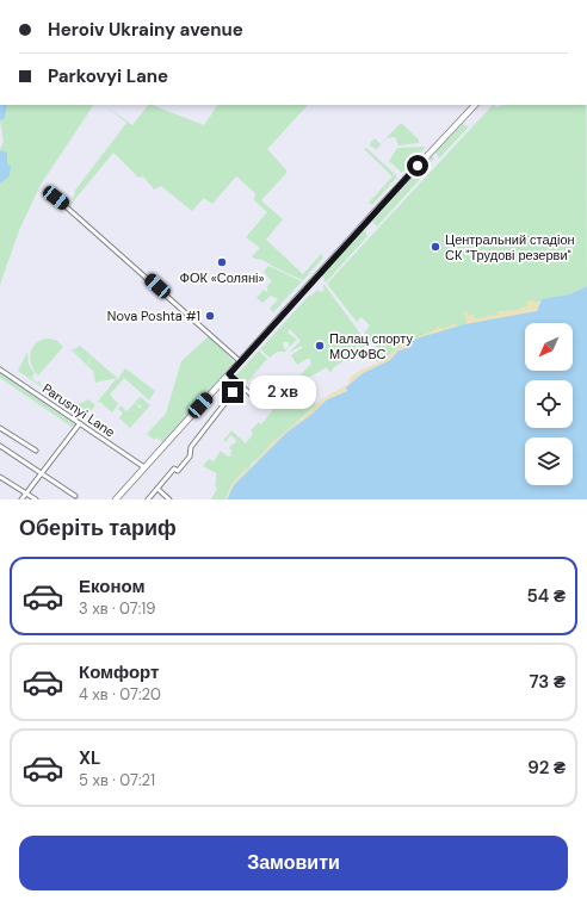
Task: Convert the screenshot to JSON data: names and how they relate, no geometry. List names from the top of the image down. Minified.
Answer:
{"streets":{"street":["Parusnyi Lane"]},"places":["Центральний стадіон СК \"Трудові резерви\"","ФОК «Соляні»","Nova Poshta #1","Палац спорту МОУФВС"],"north":"bottom left","page":{"banner":["Heroiv Ukrainy avenue","Parkovyi Lane"],"bubble":"2 хв","heading":"Оберіть тариф","list":[{"name":"Економ","note":"3 хв · 07:19","value":"54 ₴"},{"name":"Комфорт","note":"4 хв · 07:20","value":"73 ₴"},{"name":"XL","note":"5 хв · 07:21","value":"92 ₴"}],"buttons":"Замовити"}}
